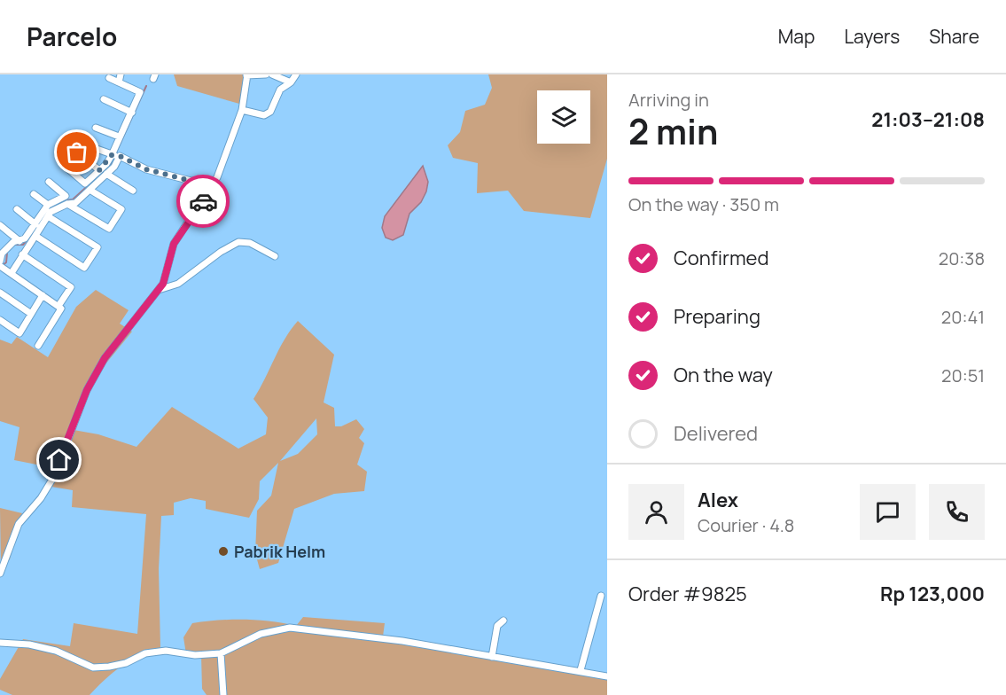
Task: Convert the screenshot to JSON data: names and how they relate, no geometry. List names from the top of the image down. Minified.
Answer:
{"places":["Pabrik Helm"],"page":{"header":"Parcelo","nav":["Map","Layers","Share"],"heading":["2 min","Arriving in","21:03–21:08"],"panel":["Alex","Courier · 4.8","Order #9825","Rp 123,000"],"bar":"On the way · 350 m","list":[["Confirmed","20:38"],["Preparing","20:41"],["On the way","20:51"],"Delivered"]}}
